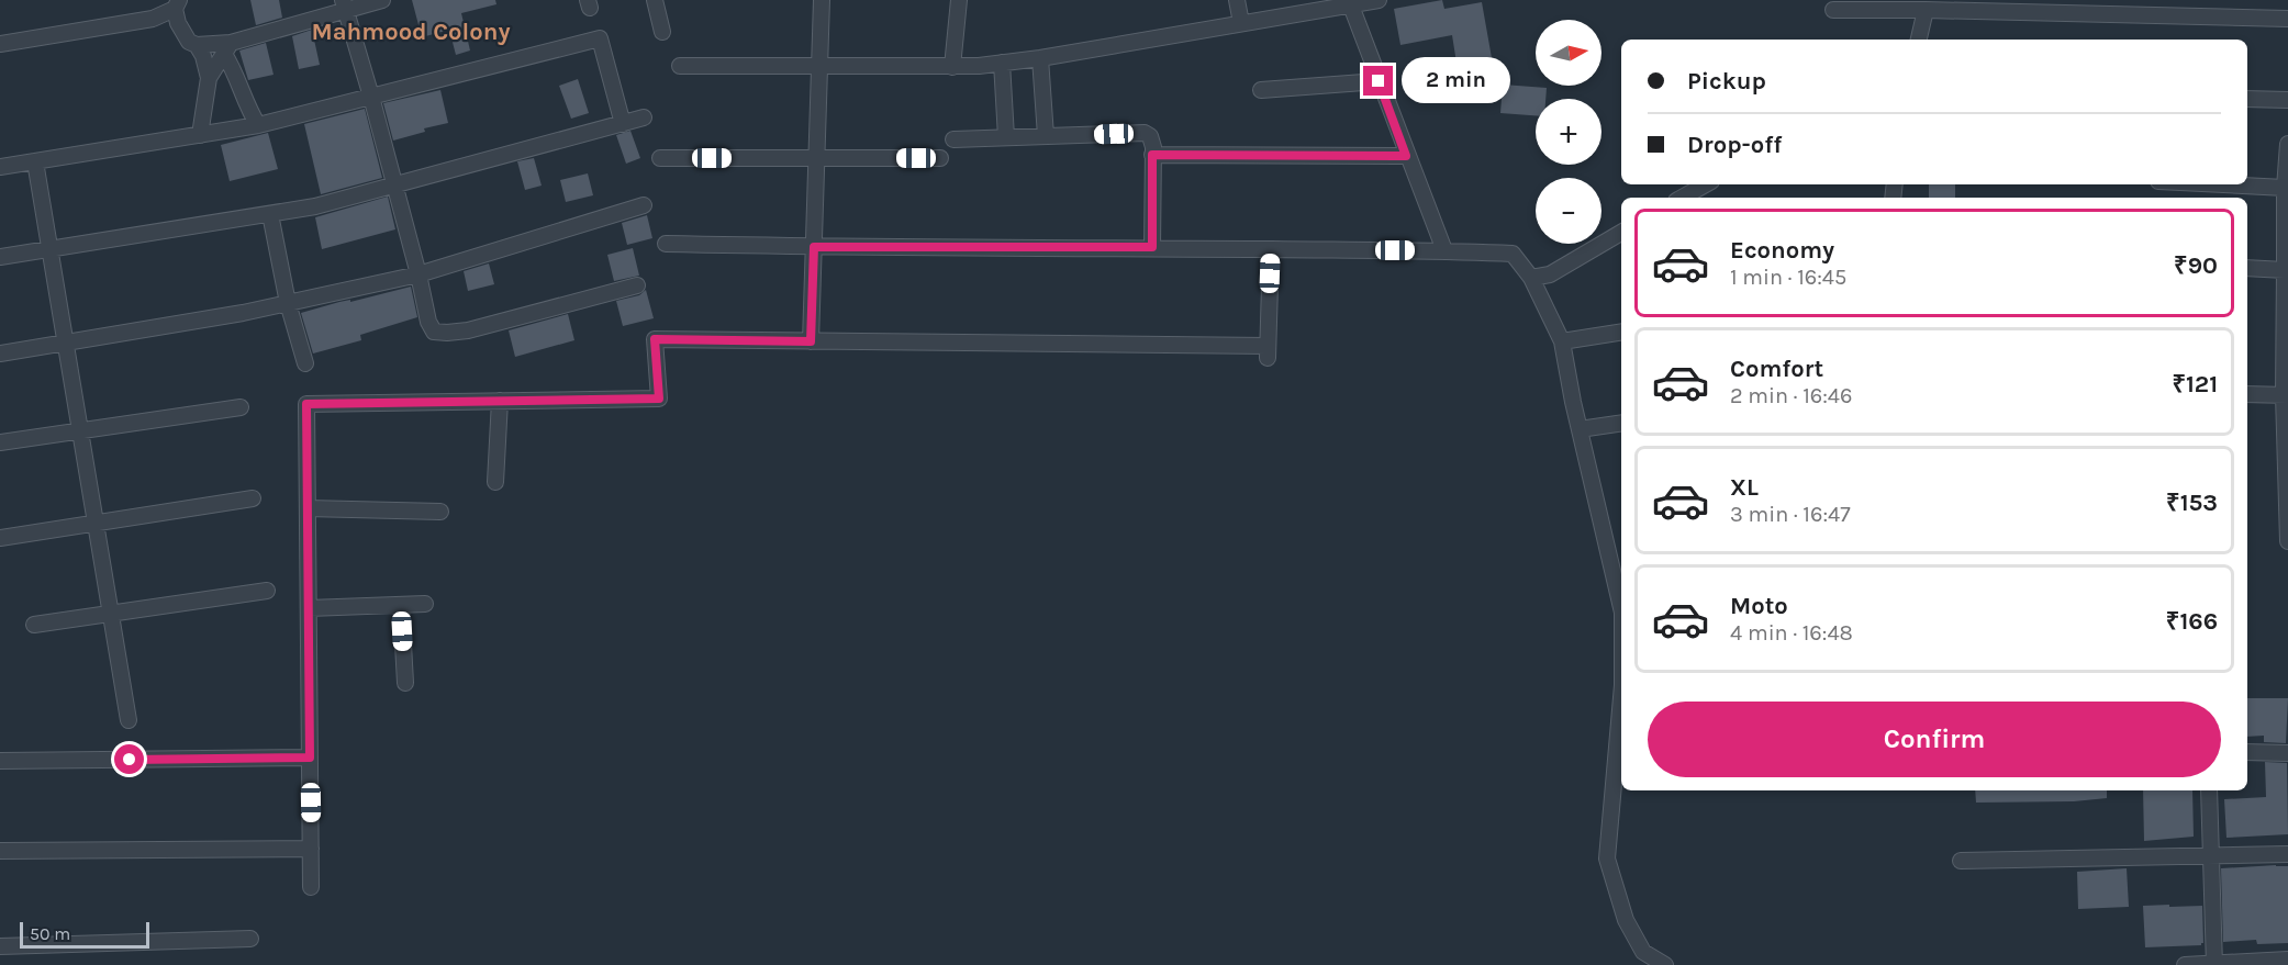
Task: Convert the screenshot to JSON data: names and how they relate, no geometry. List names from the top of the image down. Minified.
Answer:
{"districts":["Mahmood Colony"],"scale_bar":"50 m","north":"right","page":{"map_buttons":["+","−"],"banner":["Pickup","Drop-off"],"bubble":"2 min","list":[{"name":"Economy","note":"1 min · 16:45","value":"₹90"},{"name":"Comfort","note":"2 min · 16:46","value":"₹121"},{"name":"XL","note":"3 min · 16:47","value":"₹153"},{"name":"Moto","note":"4 min · 16:48","value":"₹166"}],"buttons":"Confirm","scale":"50 m"}}
